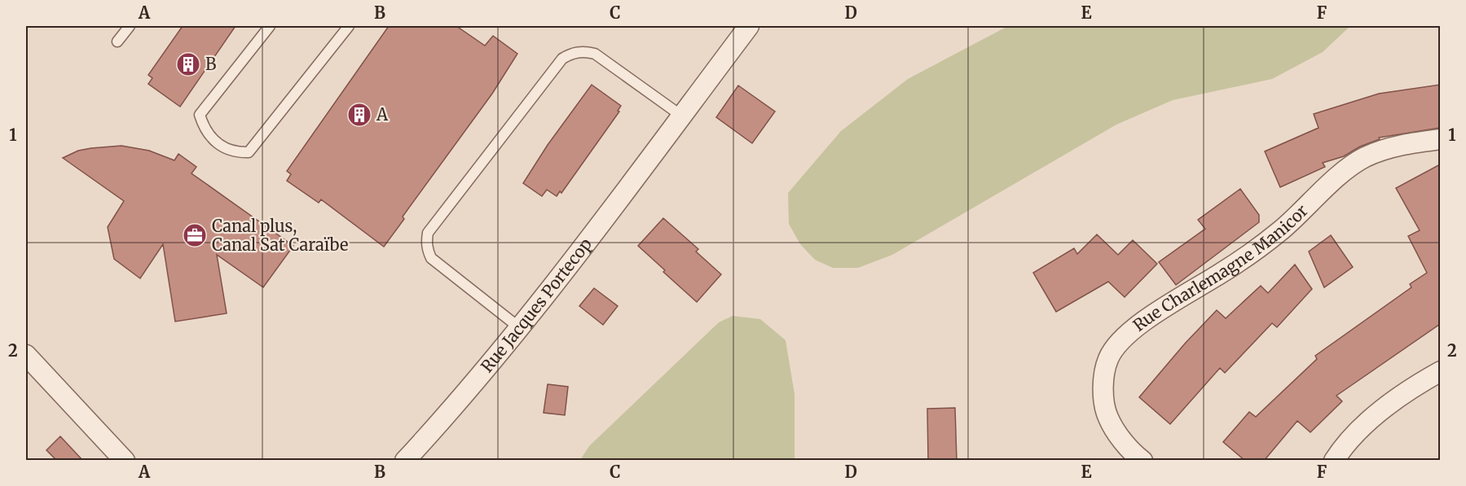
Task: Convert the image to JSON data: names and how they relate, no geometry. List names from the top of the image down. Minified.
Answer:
{"streets":{"street":["Rue Charlemagne Manicor","Rue Jacques Portecop"]},"places":{"building":["B","A"],"office":["Canal plus, Canal Sat Caraïbe"]},"grid":{"columns":["A","B","C","D","E","F"],"rows":["1","2"]}}
